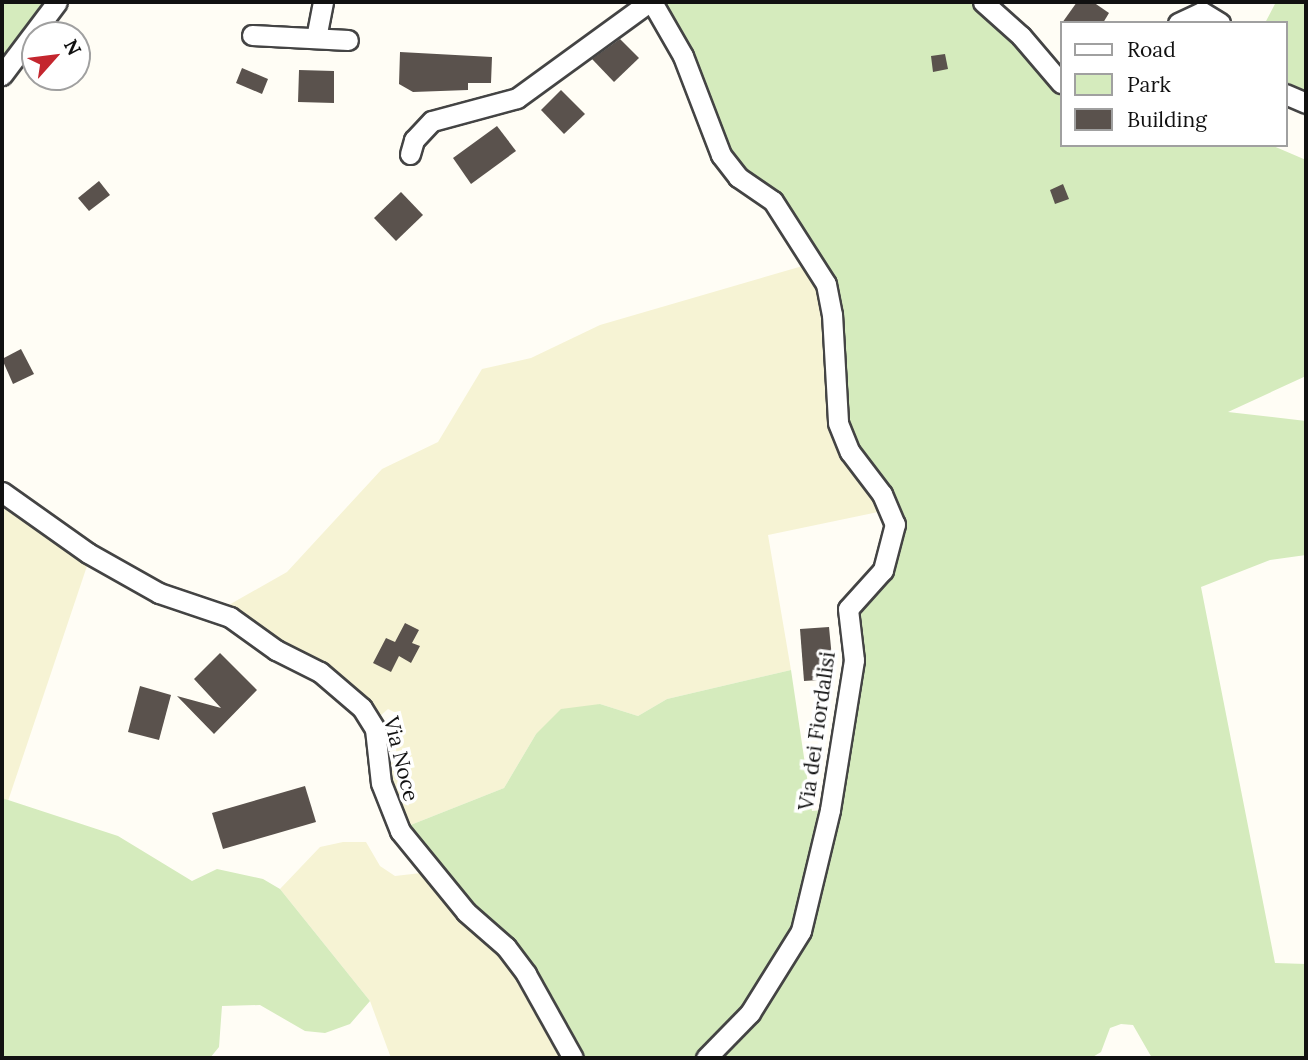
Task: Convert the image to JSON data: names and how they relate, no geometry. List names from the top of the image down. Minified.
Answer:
{"streets":{"street":["Via dei Fiordalisi","Via Noce"]},"legend":["Road","Park","Building"],"north":"top right"}
